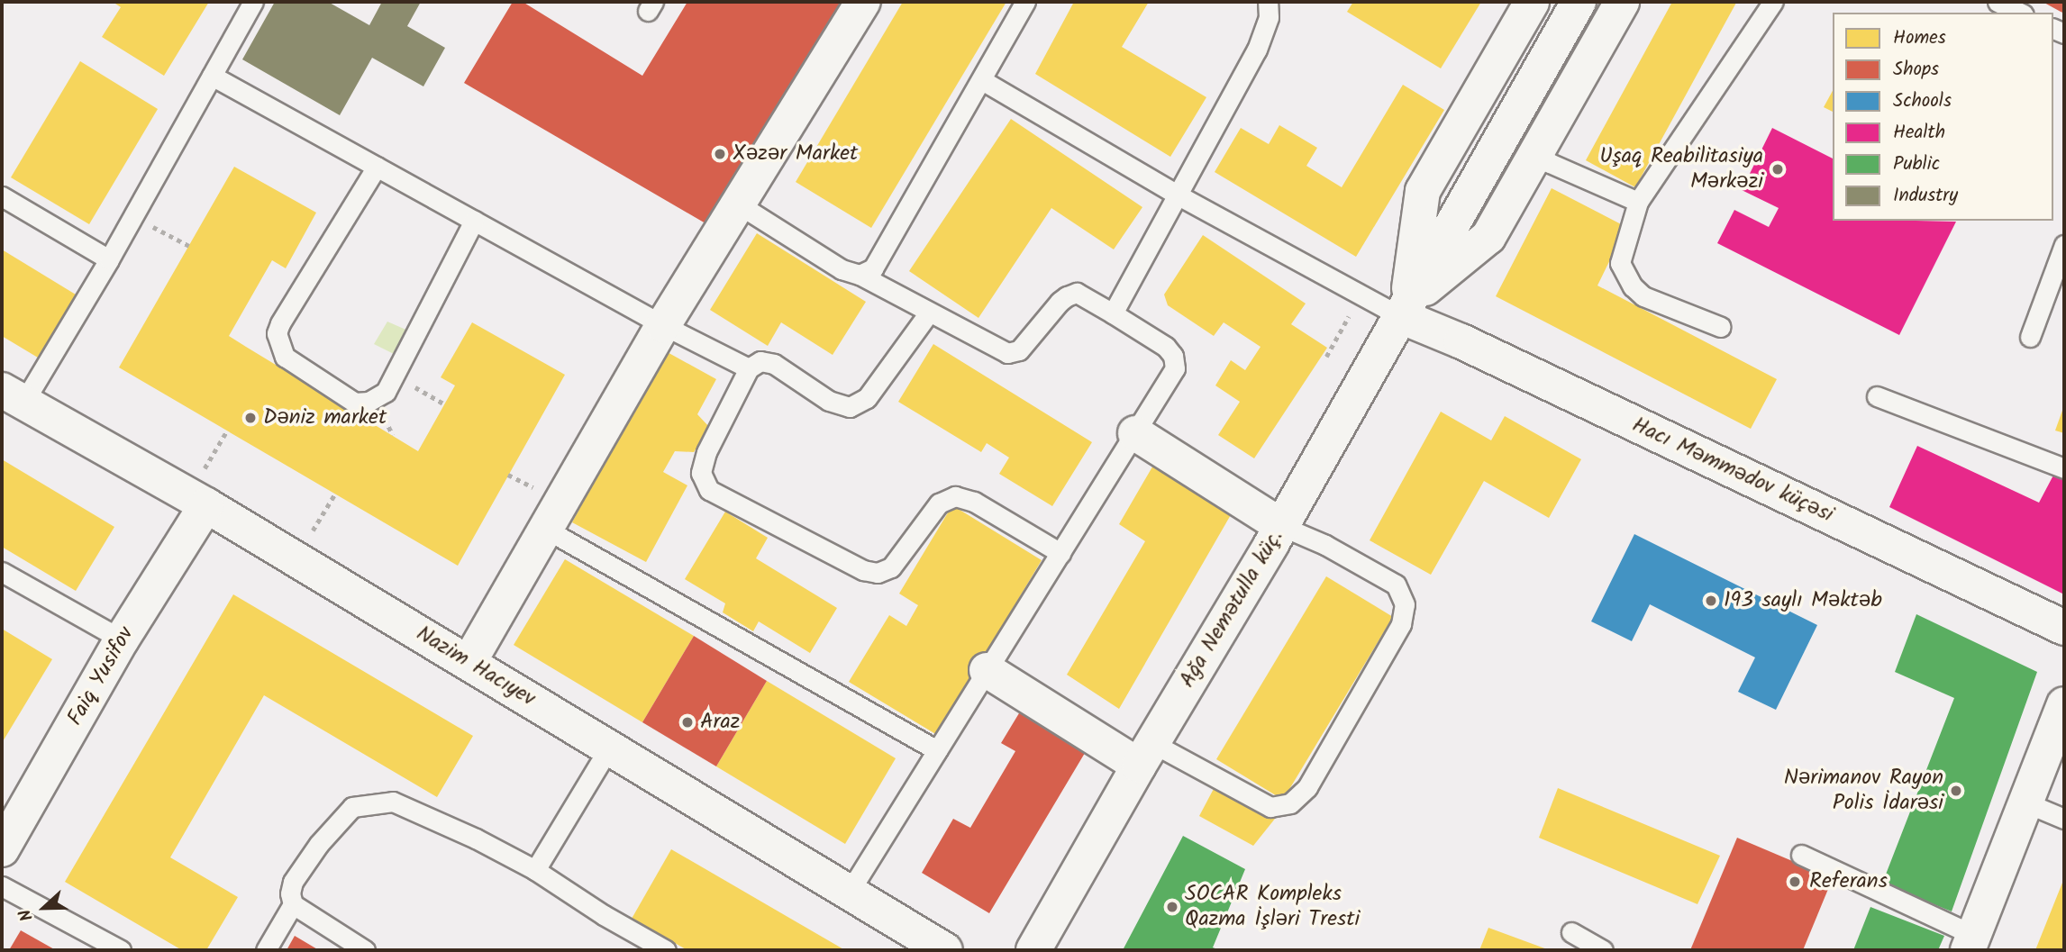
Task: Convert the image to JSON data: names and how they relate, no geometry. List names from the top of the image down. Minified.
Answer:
{"streets":{"street":["Hacı Məmmədov küçəsi","Ağa Nemətulla küç.","Nazim Hacıyev","Faiq Yusifov"]},"crossings":[["Hacı Məmmədov küçəsi","Ağa Nemətulla küç."],["Nazim Hacıyev","Faiq Yusifov"]],"places":["Xəzər Market","Uşaq Reabilitasiya Mərkəzi","Dəniz market","193 saylı Məktəb","Araz","Nərimanov Rayon Polis İdarəsi","Referans","SOCAR Kompleks Qazma İşləri Tresti"],"legend":["Homes","Shops","Schools","Health","Public","Industry"],"north":"left"}
